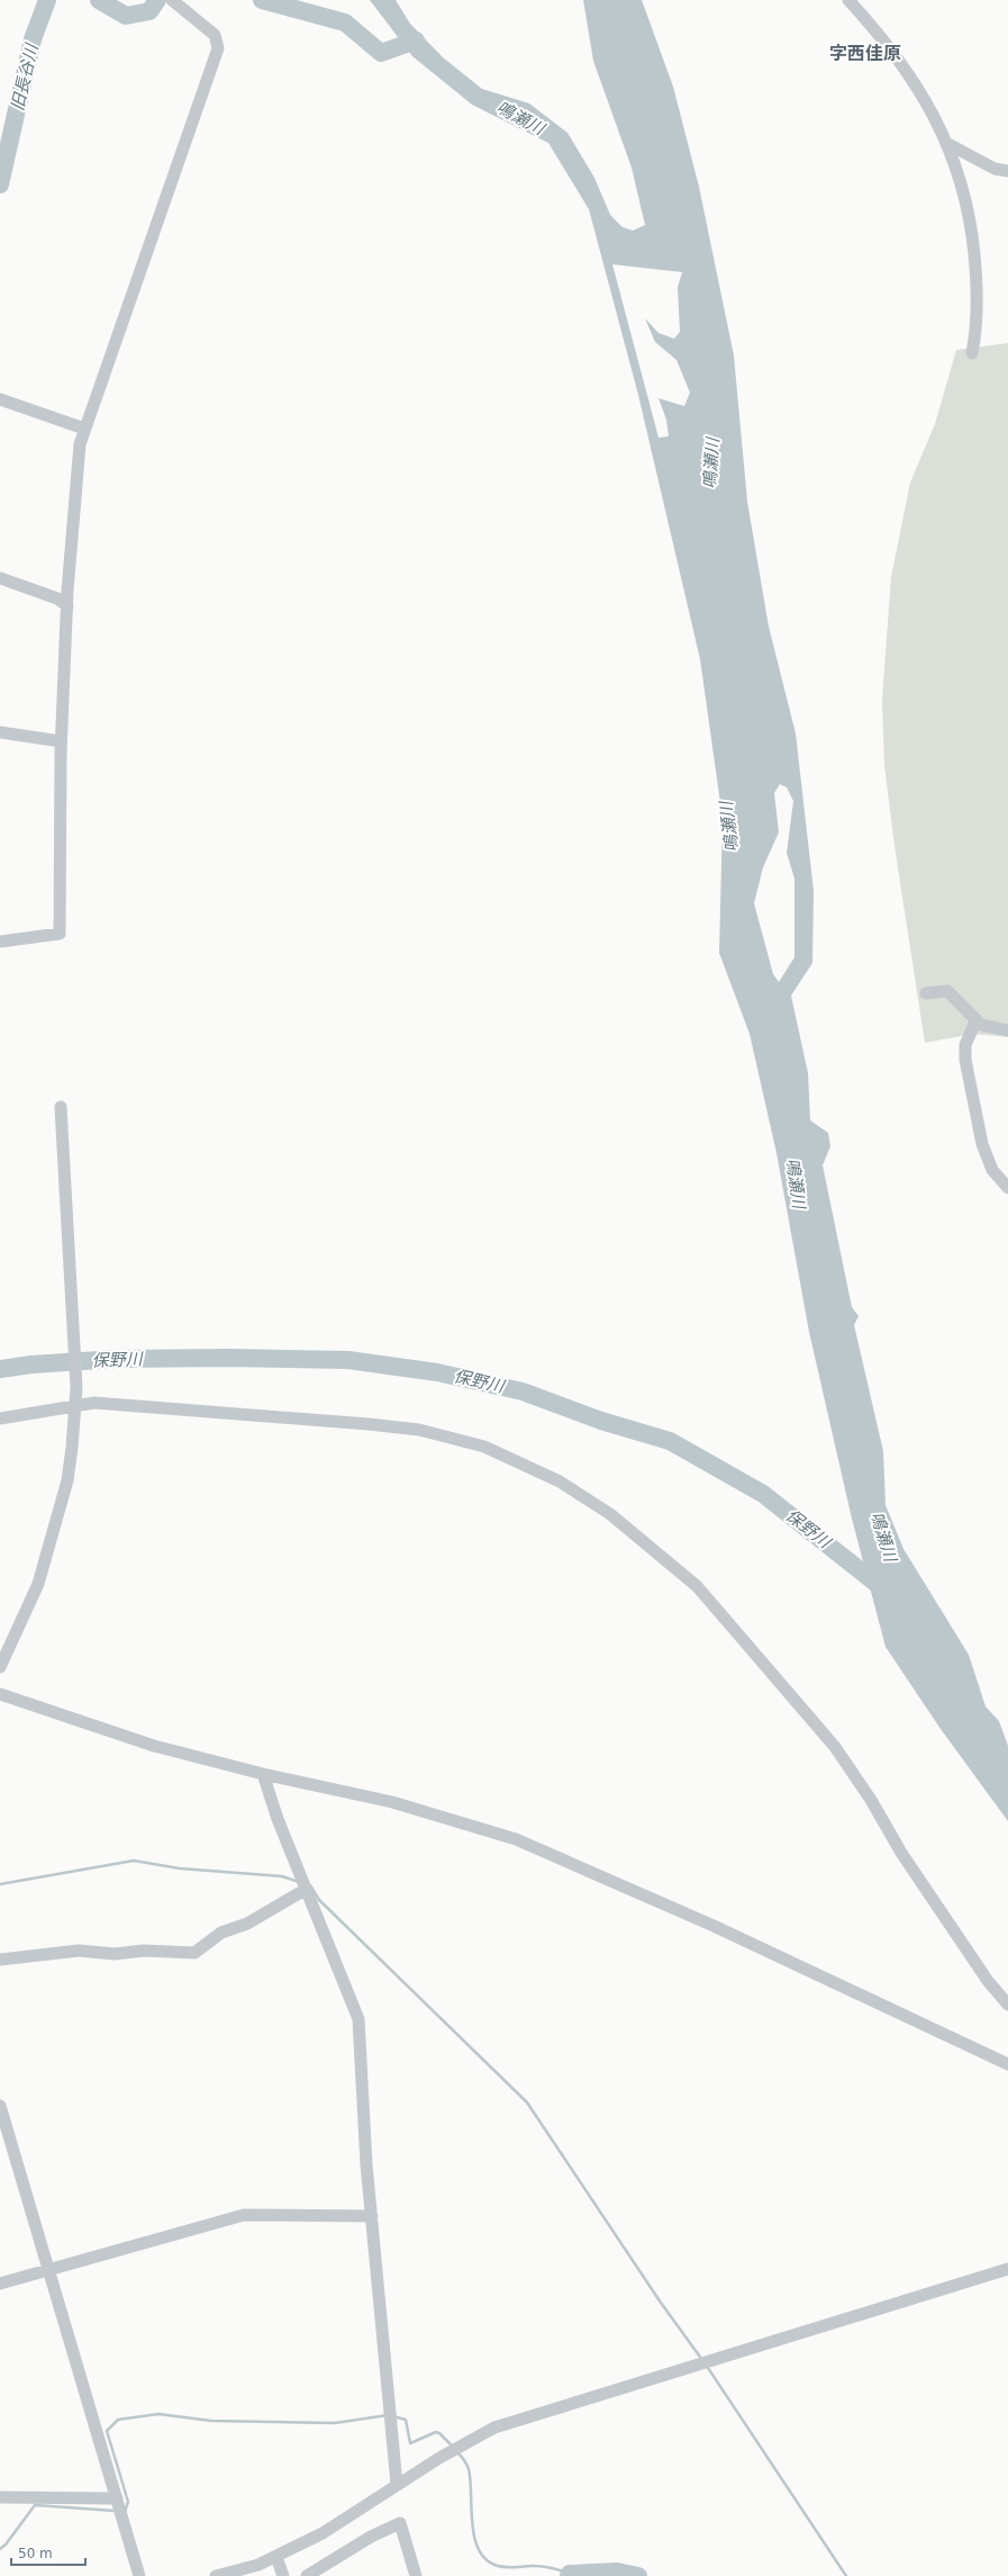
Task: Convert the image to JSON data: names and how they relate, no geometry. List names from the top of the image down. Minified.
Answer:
{"districts":["字西佳原"],"water":["旧長谷川","鳴瀬川","保野川"],"scale_bar":"50 m"}
